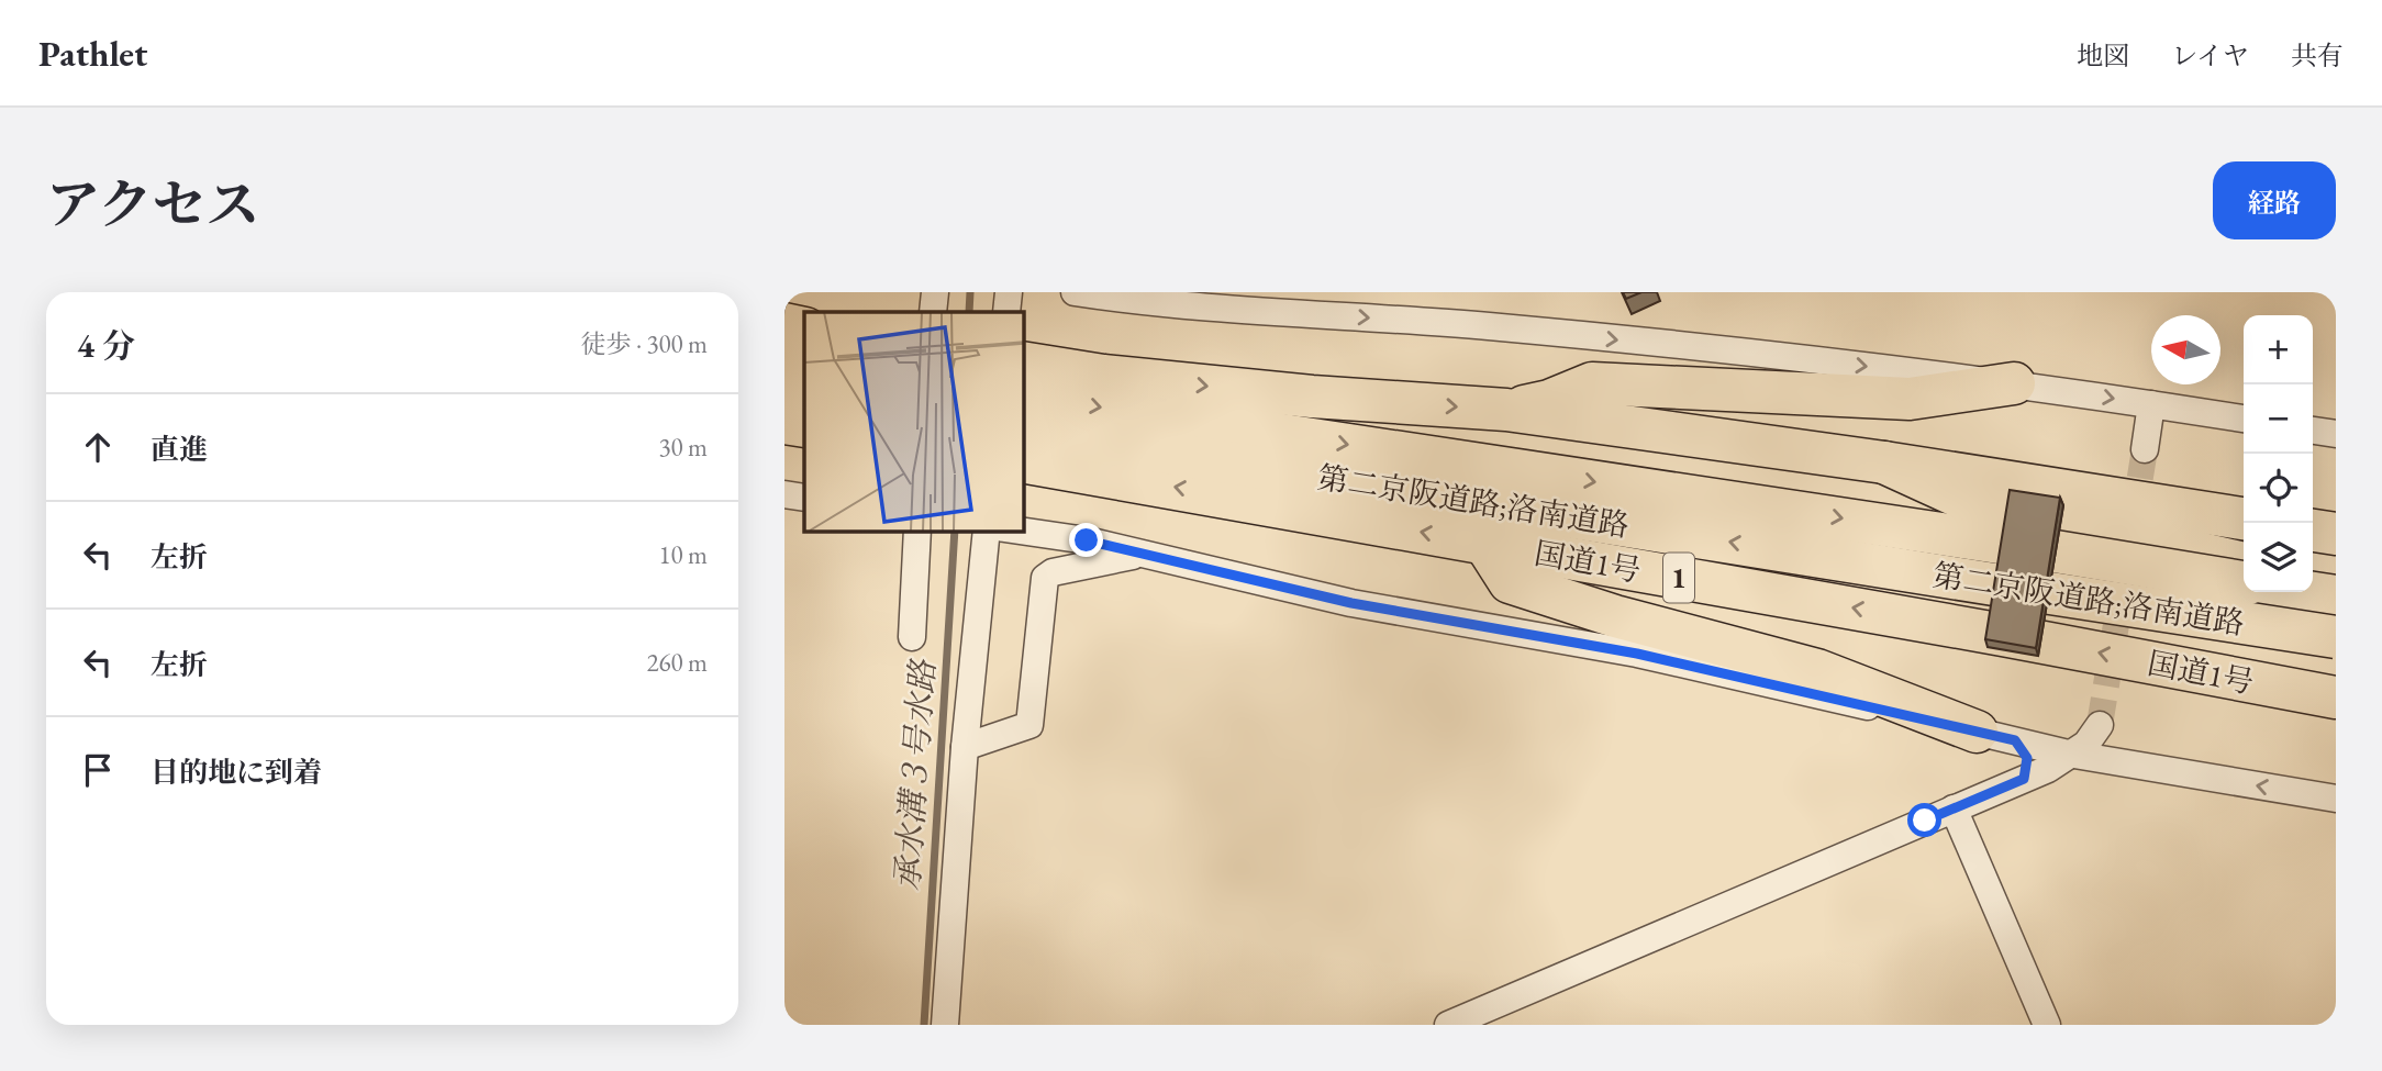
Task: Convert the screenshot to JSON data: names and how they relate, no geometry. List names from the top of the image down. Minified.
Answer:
{"streets":{"highway":["第二京阪道路;洛南道路","国道1号","1"]},"water":["承水溝３号水路"],"north":"left","page":{"header":"Pathlet","nav":["地図","レイヤ","共有"],"title":"アクセス","buttons":"経路","heading":["4 分","徒歩 · 300 m"],"map_buttons":["+","−"],"list":[["直進","30 m"],["左折","10 m"],["左折","260 m"],"目的地に到着"]}}
